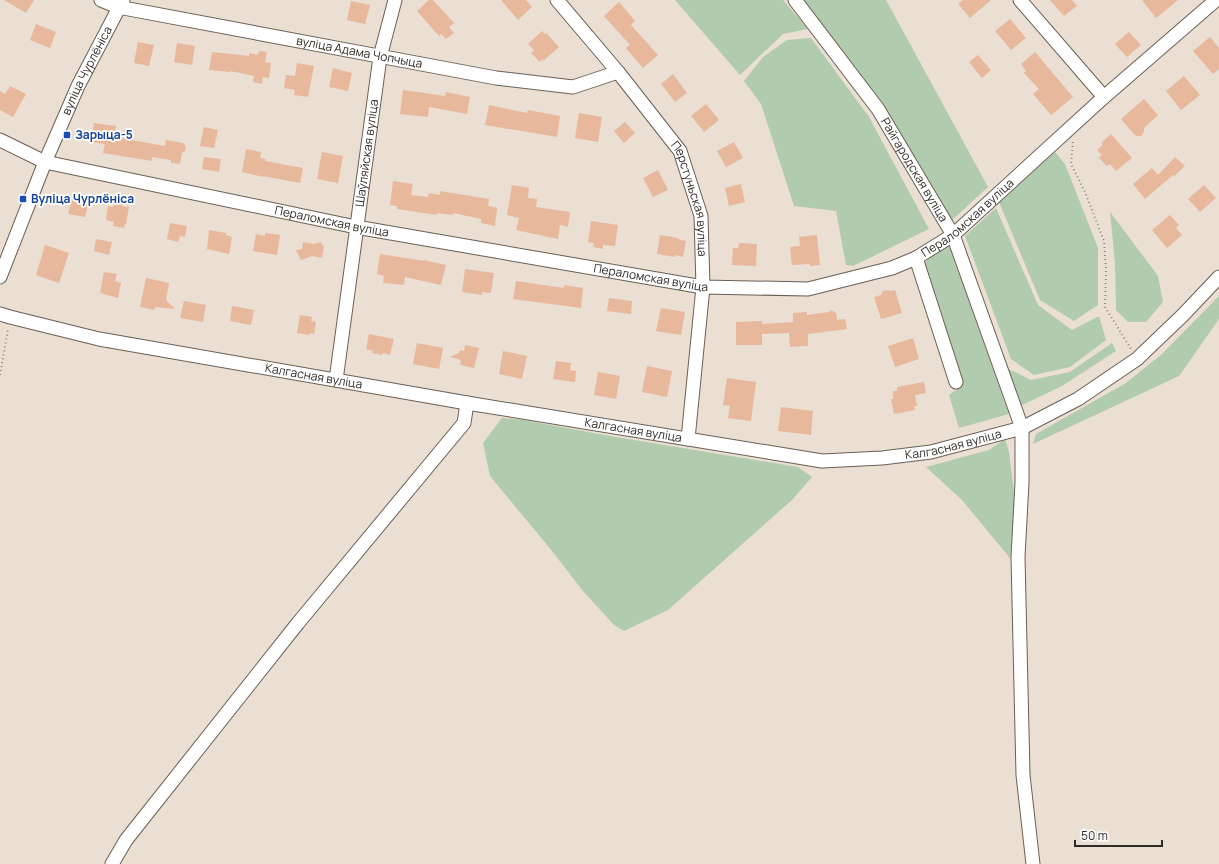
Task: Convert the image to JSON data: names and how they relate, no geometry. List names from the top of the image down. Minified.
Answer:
{"streets":{"street":["вуліца Адама Чопчыца","вуліца Чурлёніса","Шаўляйская вуліца","Райгародская вуліца","Перстуньская вуліца","Пераломская вуліца","Калгасная вуліца"]},"crossings":[["вуліца Адама Чопчыца","вуліца Чурлёніса"],["вуліца Адама Чопчыца","Шаўляйская вуліца"],["вуліца Адама Чопчыца","Перстуньская вуліца"],["вуліца Чурлёніса","Пераломская вуліца"],["Шаўляйская вуліца","Пераломская вуліца"],["Шаўляйская вуліца","Калгасная вуліца"],["Райгародская вуліца","Пераломская вуліца"],["Райгародская вуліца","Калгасная вуліца"],["Перстуньская вуліца","Пераломская вуліца"],["Перстуньская вуліца","Калгасная вуліца"]],"places":{"transit":["Зарыца-5","Вуліца Чурлёніса"]},"scale_bar":"50 m"}
